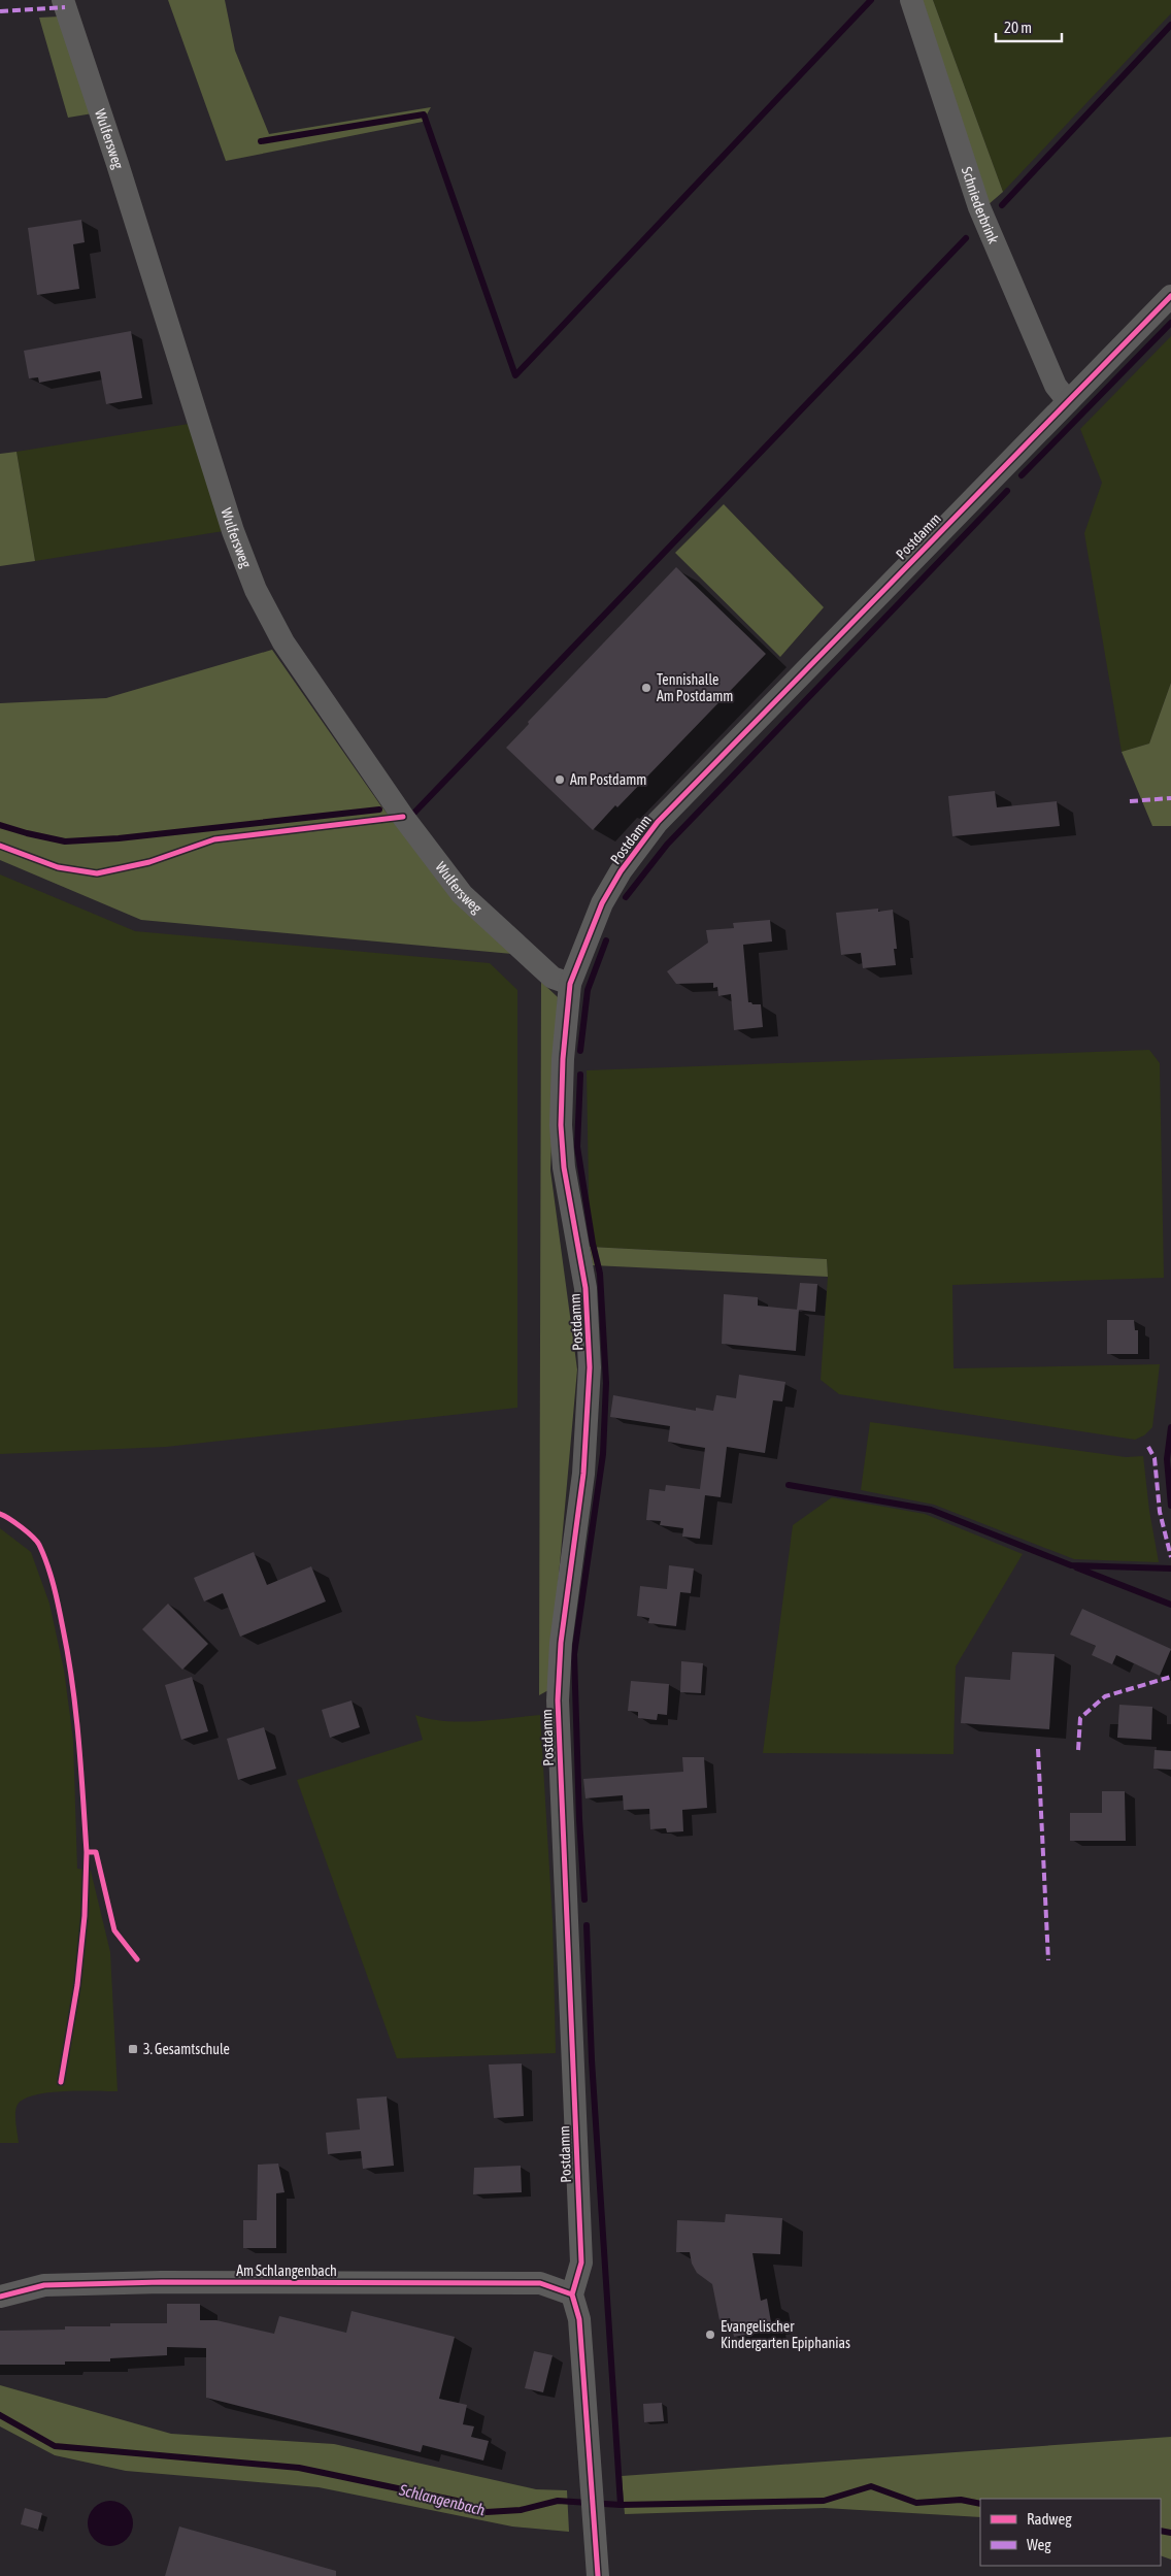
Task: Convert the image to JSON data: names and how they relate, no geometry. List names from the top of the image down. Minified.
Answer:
{"streets":{"street":["Wulfersweg","Schniederbrink","Postdamm","Am Schlangenbach"]},"crossings":[["Wulfersweg","Postdamm"],["Schniederbrink","Postdamm"],["Postdamm","Am Schlangenbach"]],"water":["Schlangenbach"],"places":{"other":["Tennishalle Am Postdamm","Am Postdamm","Evangelischer Kindergarten Epiphanias"],"transit":["3. Gesamtschule"]},"legend":["Radweg","Weg"],"scale_bar":"20 m"}
